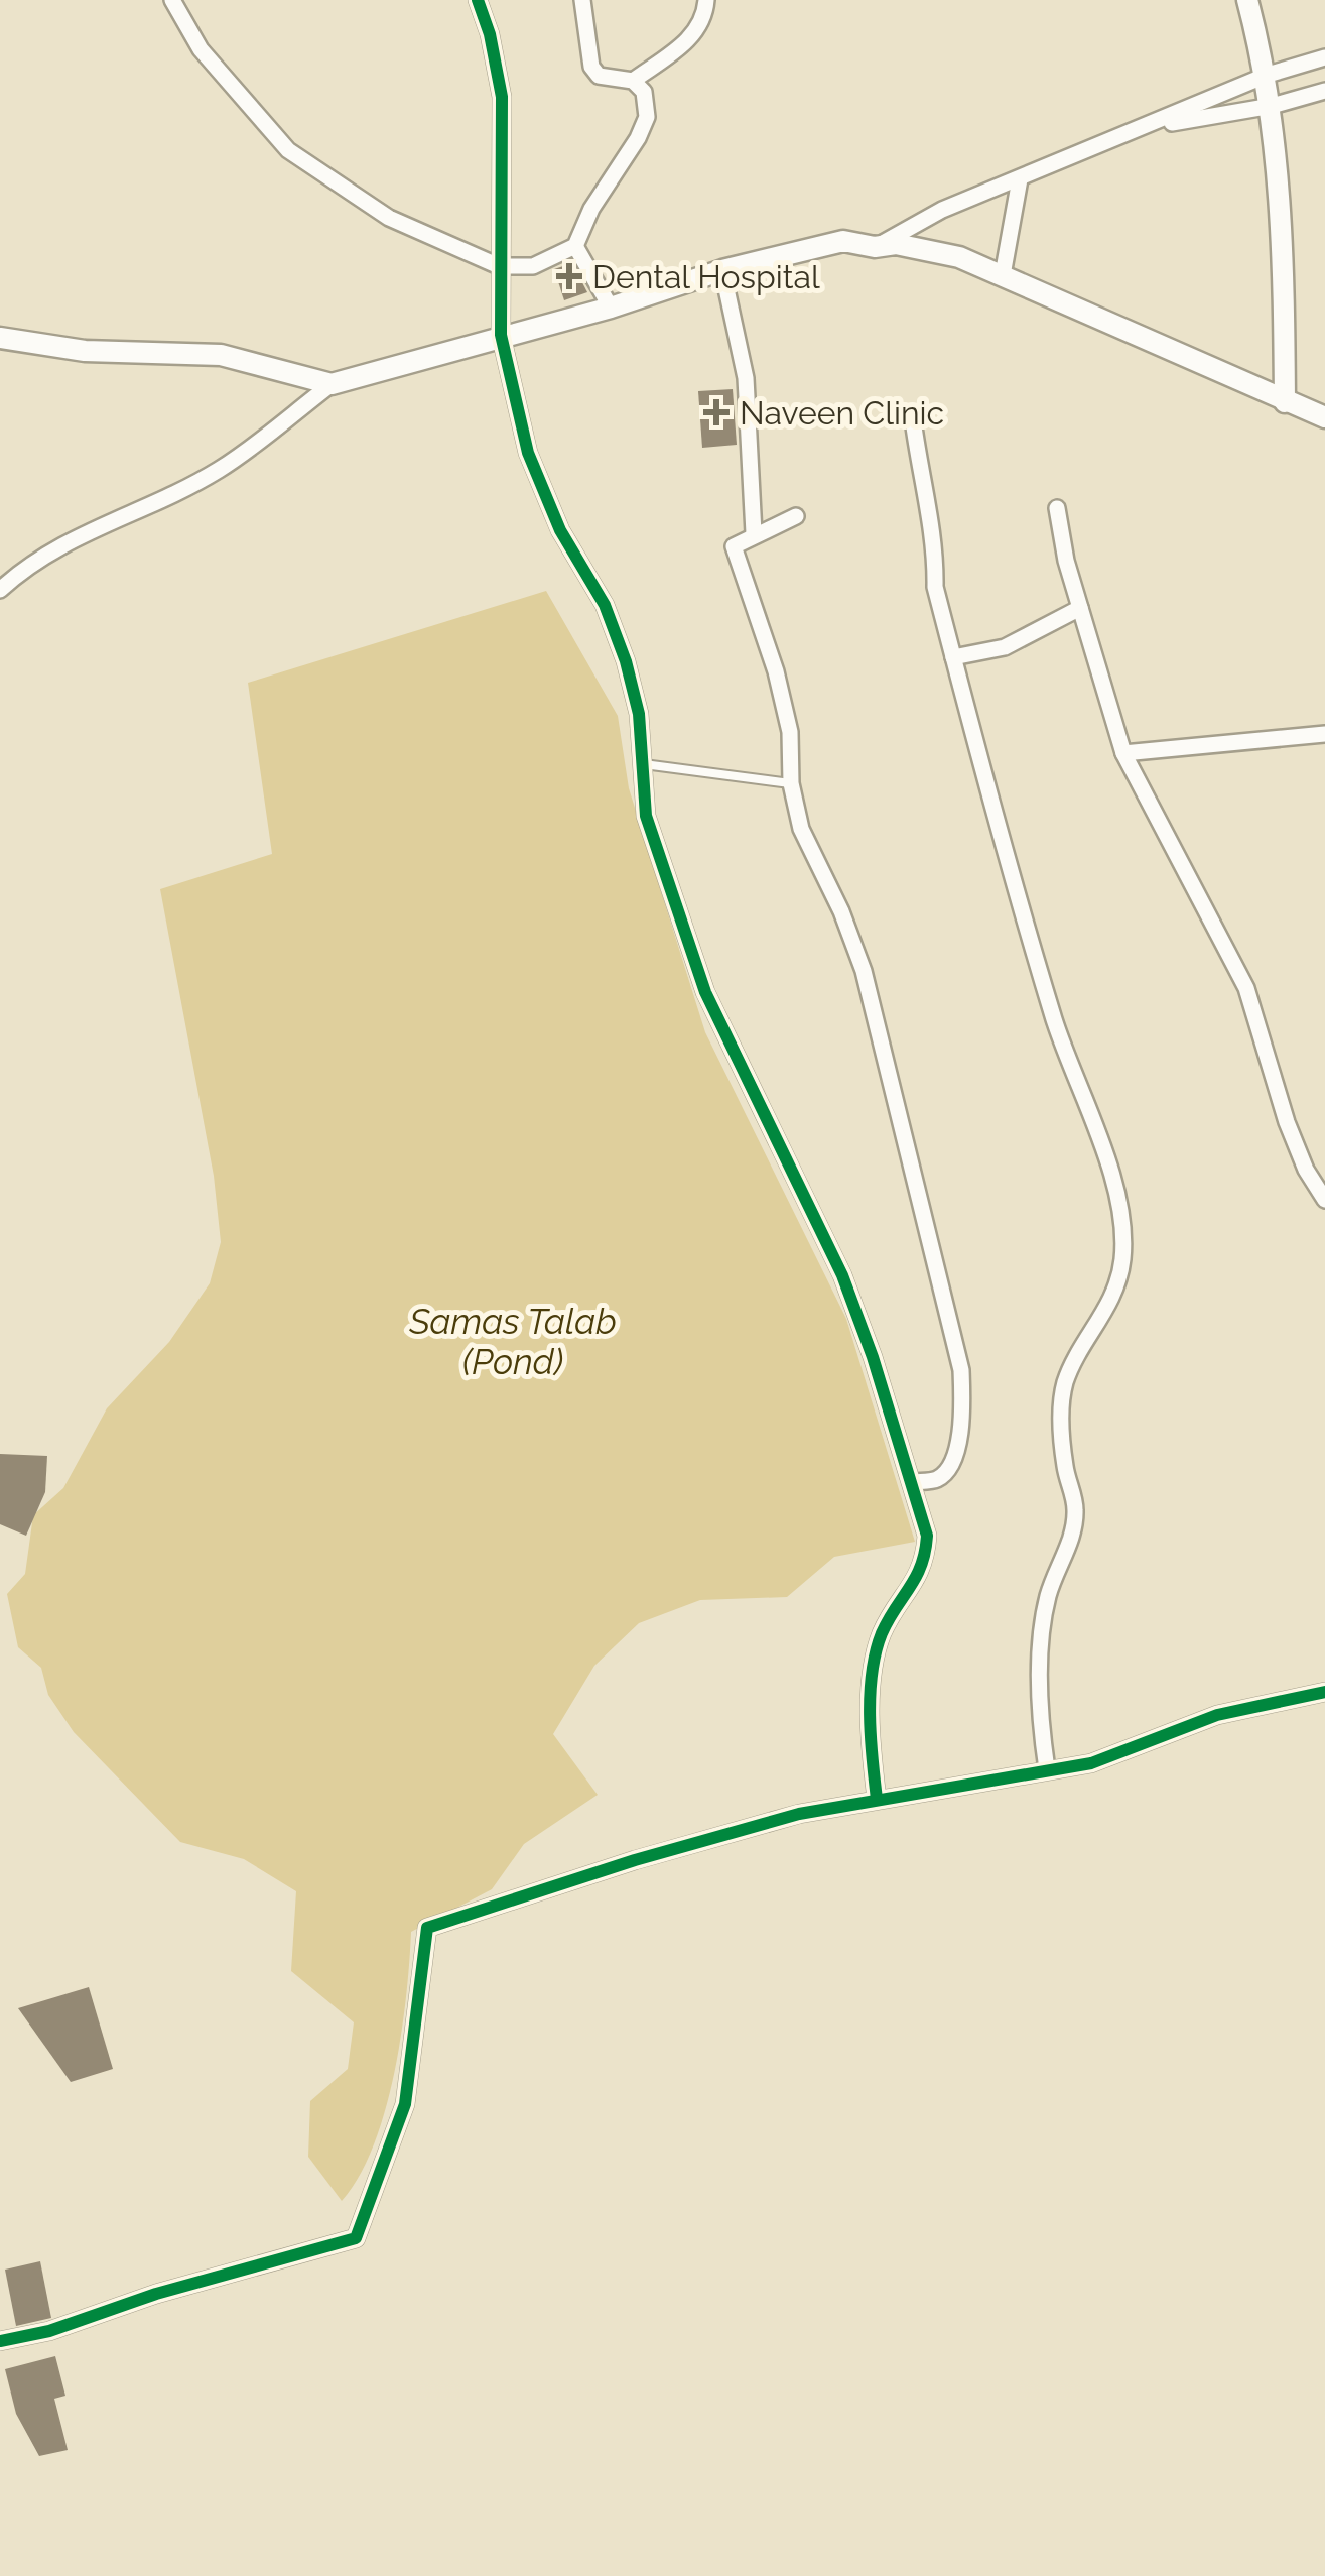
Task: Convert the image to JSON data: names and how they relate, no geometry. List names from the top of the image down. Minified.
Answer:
{"water":["Samas Talab (Pond)"],"places":{"health":["Dental Hospital","Naveen Clinic"]}}
